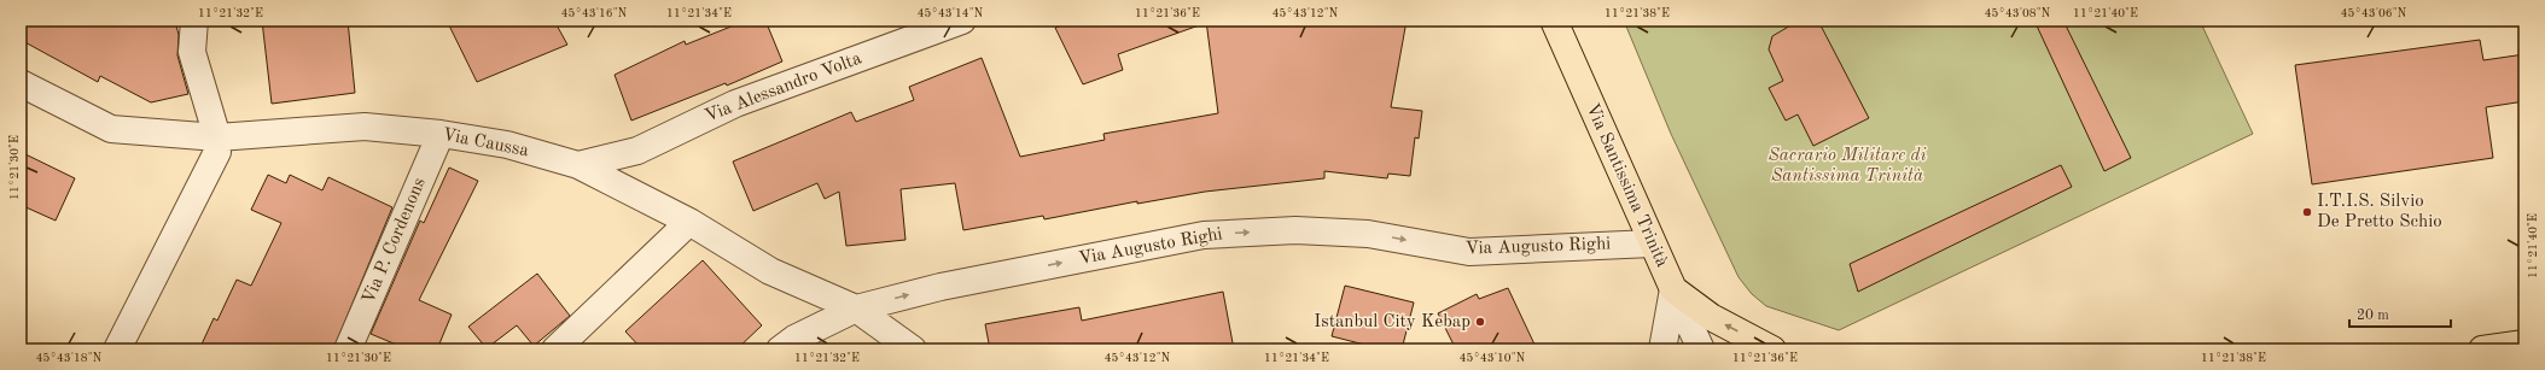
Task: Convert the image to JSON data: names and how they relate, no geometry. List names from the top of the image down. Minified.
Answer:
{"streets":{"main road":["Via Santissima Trinità"],"street":["Via Alessandro Volta","Via Caussa","Via P. Cordenons","Via Augusto Righi"]},"crossings":[["Via Alessandro Volta","Via Caussa"],["Via Caussa","Via P. Cordenons"],["Via Caussa","Via Augusto Righi"],["Via Santissima Trinità","Via Augusto Righi"]],"one_way":["Via Augusto Righi"],"parks":["Sacrario Militare di Santissima Trinità"],"places":["I.T.I.S. Silvio De Pretto Schio","Istanbul City Kebap"],"scale_bar":"20 m","coordinates":["11°21'32\"E","45°43'16\"N","11°21'34\"E","45°43'14\"N","11°21'36\"E","45°43'12\"N","11°21'38\"E","45°43'08\"N","11°21'40\"E","45°43'06\"N","11°21'30\"E","45°43'18\"N","45°43'10\"N"]}
